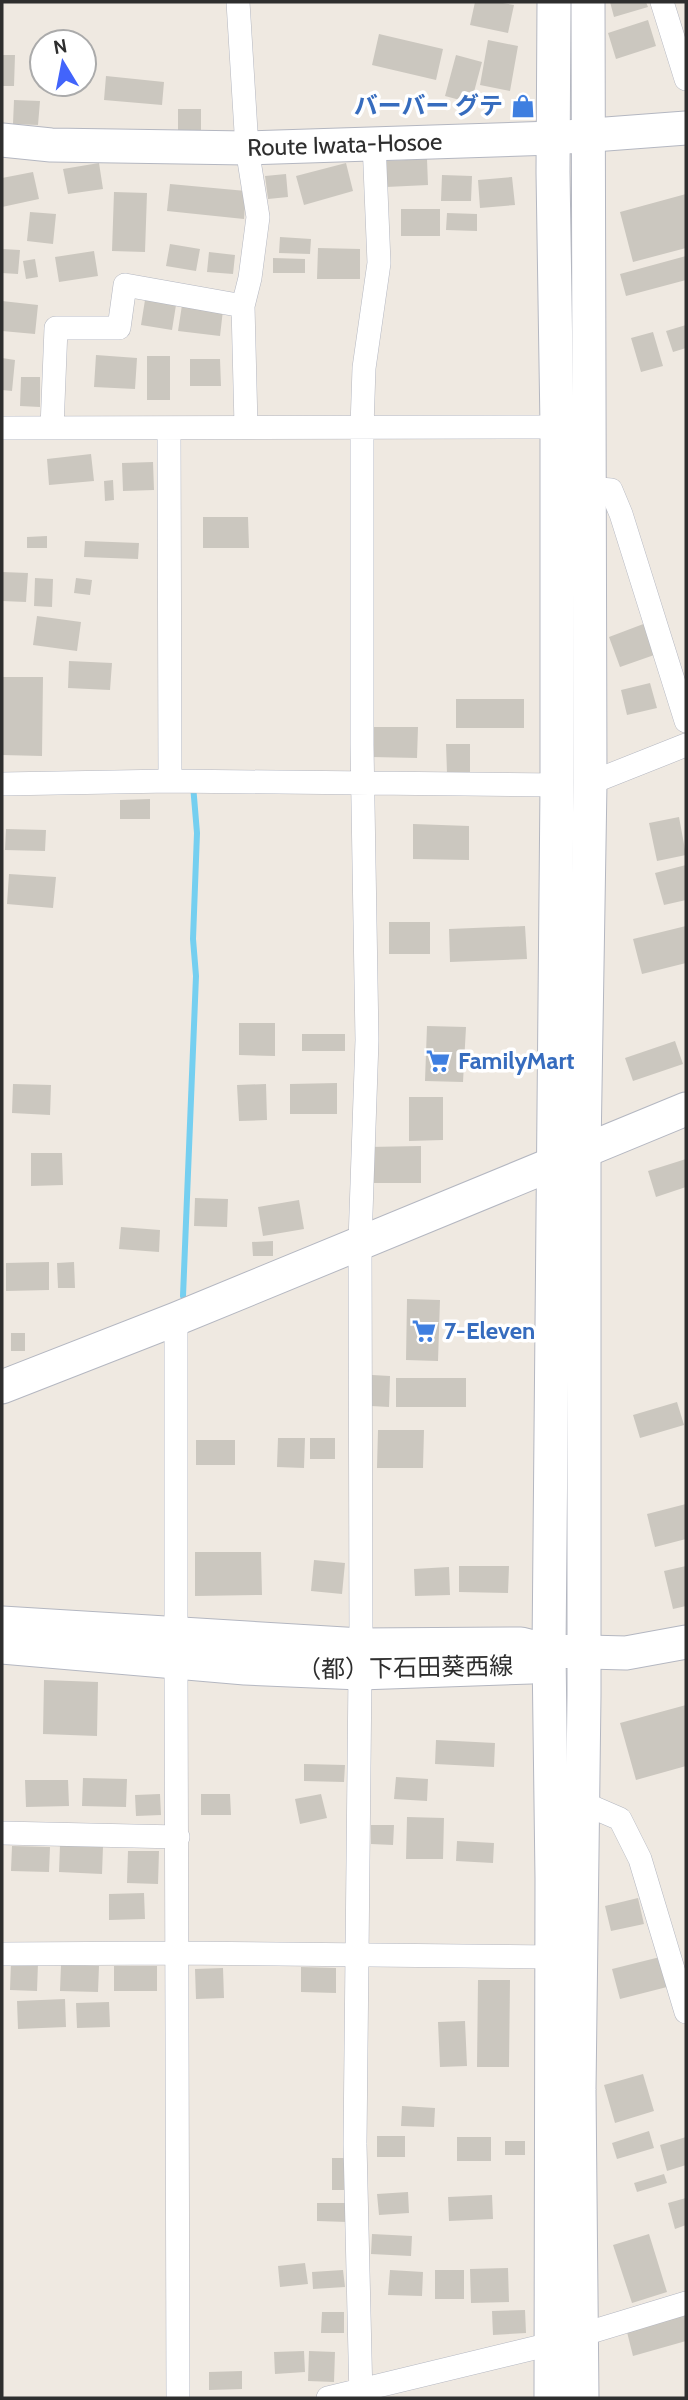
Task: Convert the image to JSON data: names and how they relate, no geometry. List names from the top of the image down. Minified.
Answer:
{"streets":{"street":["Route Iwata-Hosoe","（都）下石田葵西線"]},"places":{"shop":["バーバー グテ"],"supermarket":["FamilyMart","7-Eleven"]},"north":"top"}
